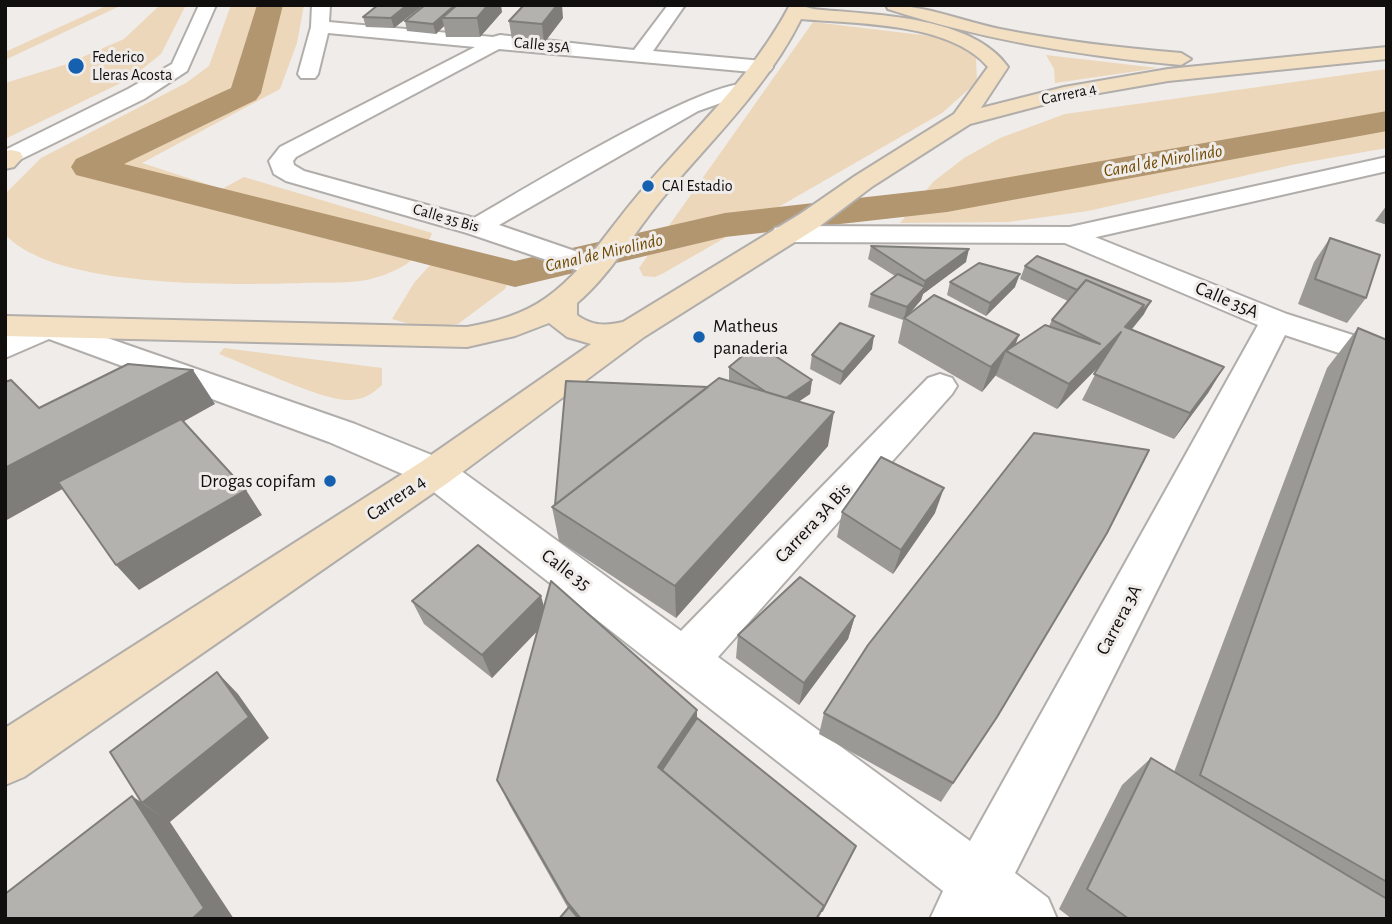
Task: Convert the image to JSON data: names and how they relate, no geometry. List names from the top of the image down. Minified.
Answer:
{"streets":{"main road":["Carrera 4"],"street":["Calle 35A","Calle 35 Bis","Carrera 3A Bis","Calle 35","Carrera 3A"]},"crossings":[["Calle 35A","Calle 35 Bis"],["Calle 35A","Carrera 3A"],["Carrera 4","Calle 35"],["Carrera 3A Bis","Calle 35"],["Calle 35","Carrera 3A"]],"water":["Canal de Mirolindo"],"places":["Federico Lleras Acosta","CAI Estadio","Matheus panaderia","Drogas copifam"]}
